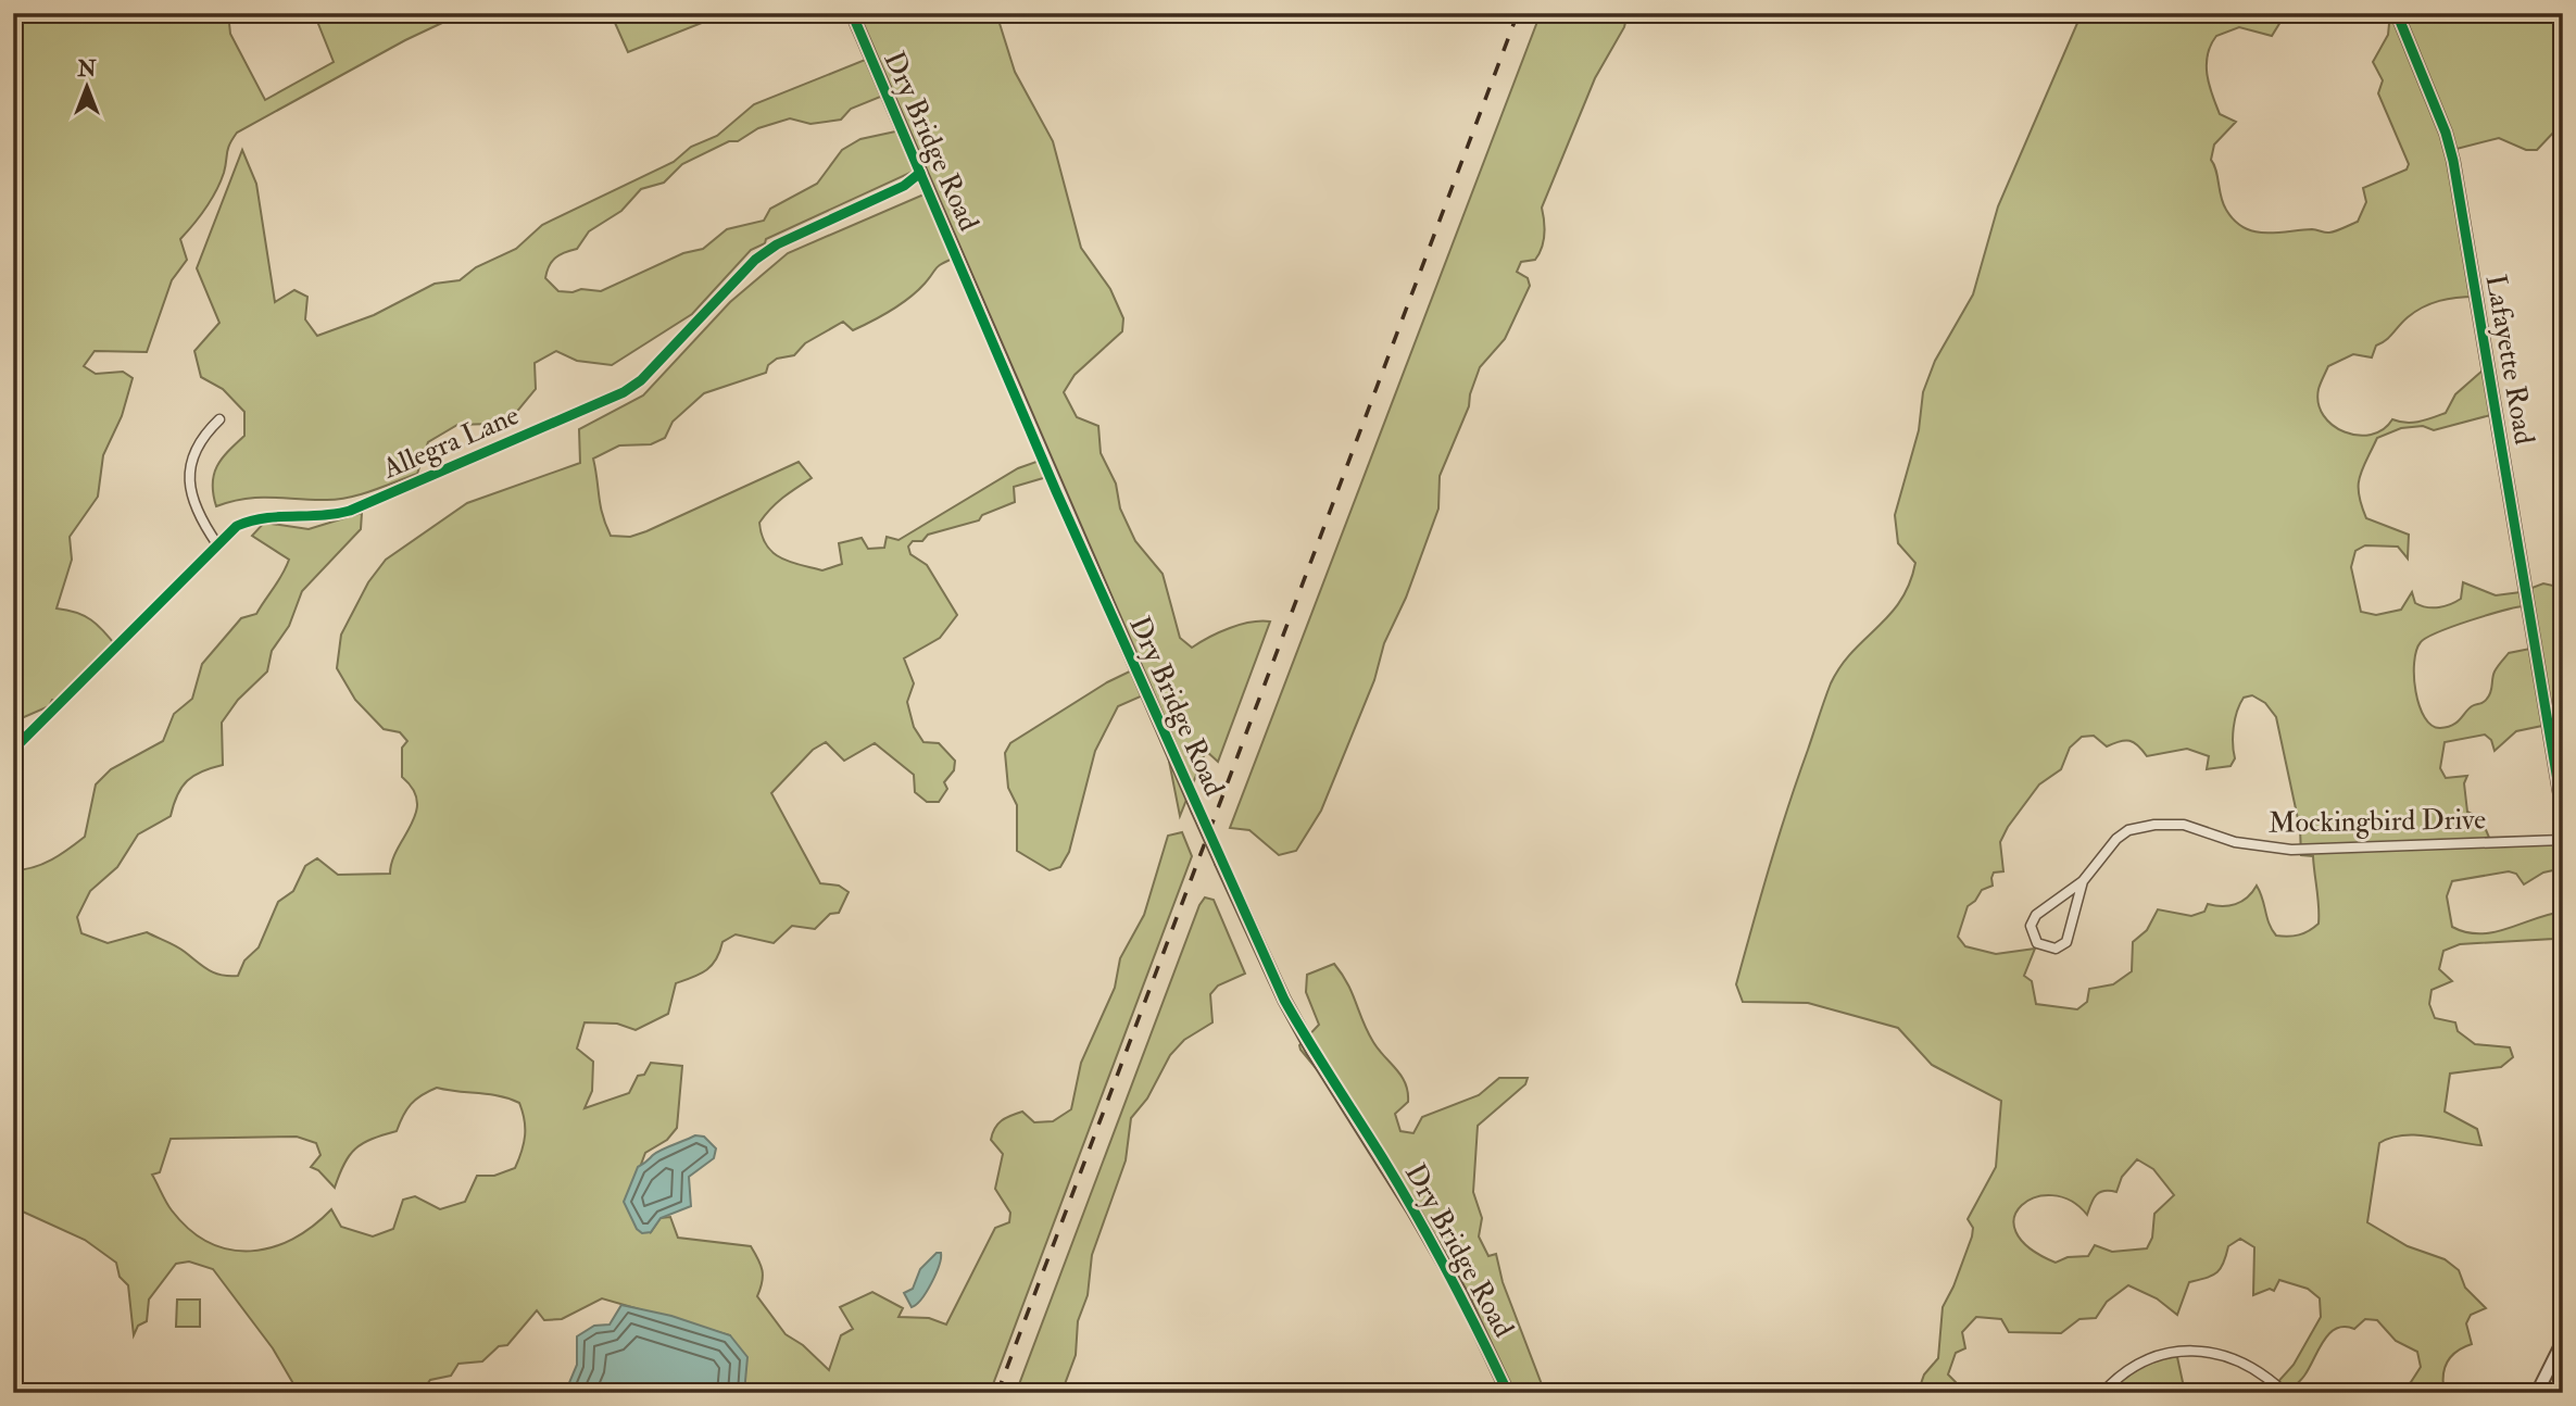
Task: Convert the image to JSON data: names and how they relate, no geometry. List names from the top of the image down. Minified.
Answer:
{"streets":{"street":["Dry Bridge Road","Lafayette Road","Allegra Lane","Mockingbird Drive"]},"crossings":[["Dry Bridge Road","Allegra Lane"]],"north":"top"}
